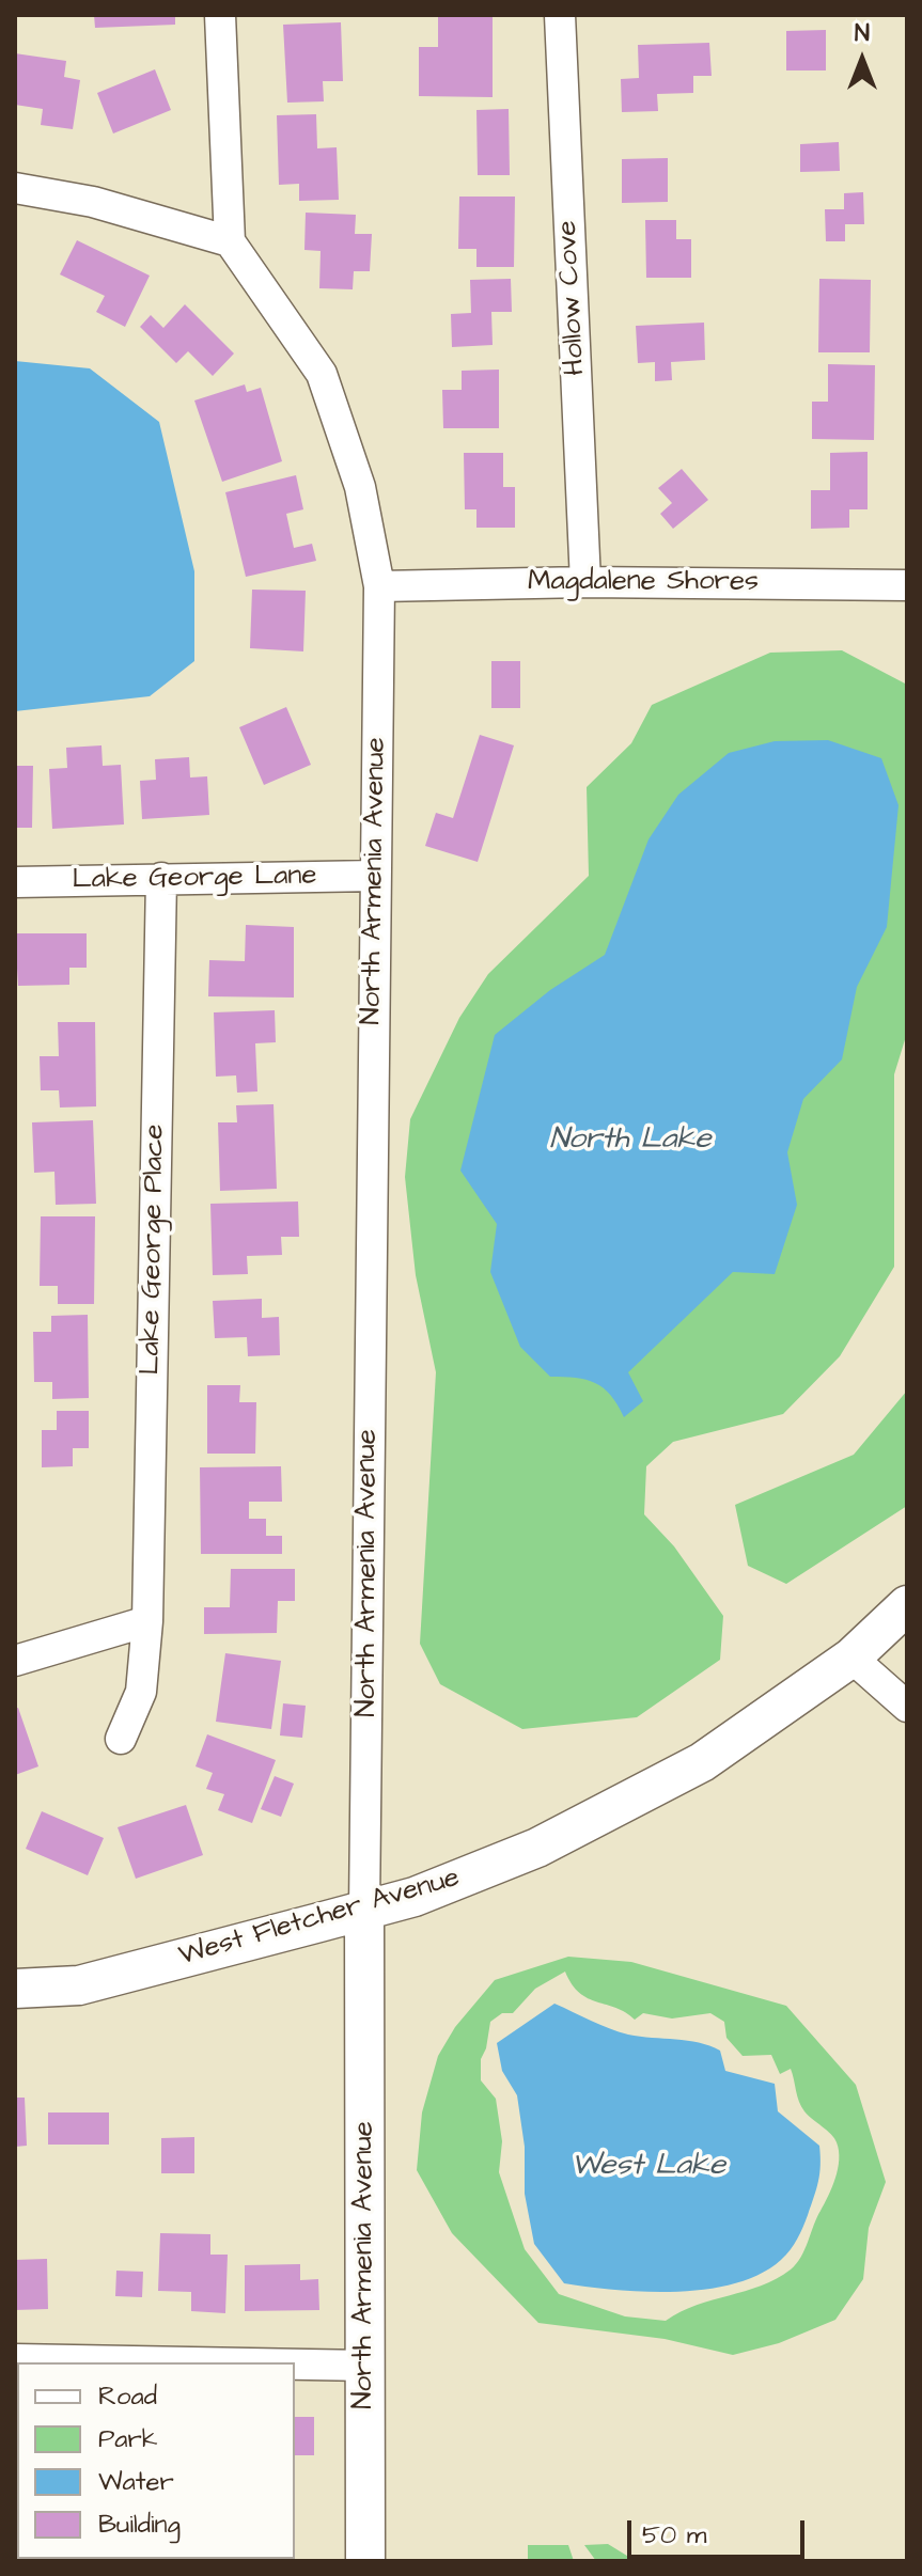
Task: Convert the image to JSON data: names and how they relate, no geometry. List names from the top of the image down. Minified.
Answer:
{"streets":{"main road":["North Armenia Avenue","West Fletcher Avenue"],"street":["Hollow Cove","Magdalene Shores","Lake George Lane","Lake George Place"]},"crossings":[["Hollow Cove","Magdalene Shores"],["Magdalene Shores","North Armenia Avenue"],["Lake George Lane","North Armenia Avenue"],["Lake George Lane","Lake George Place"],["North Armenia Avenue","West Fletcher Avenue"]],"water":["North Lake","West Lake"],"legend":["Road","Park","Water","Building"],"scale_bar":"50 m","north":"top"}
